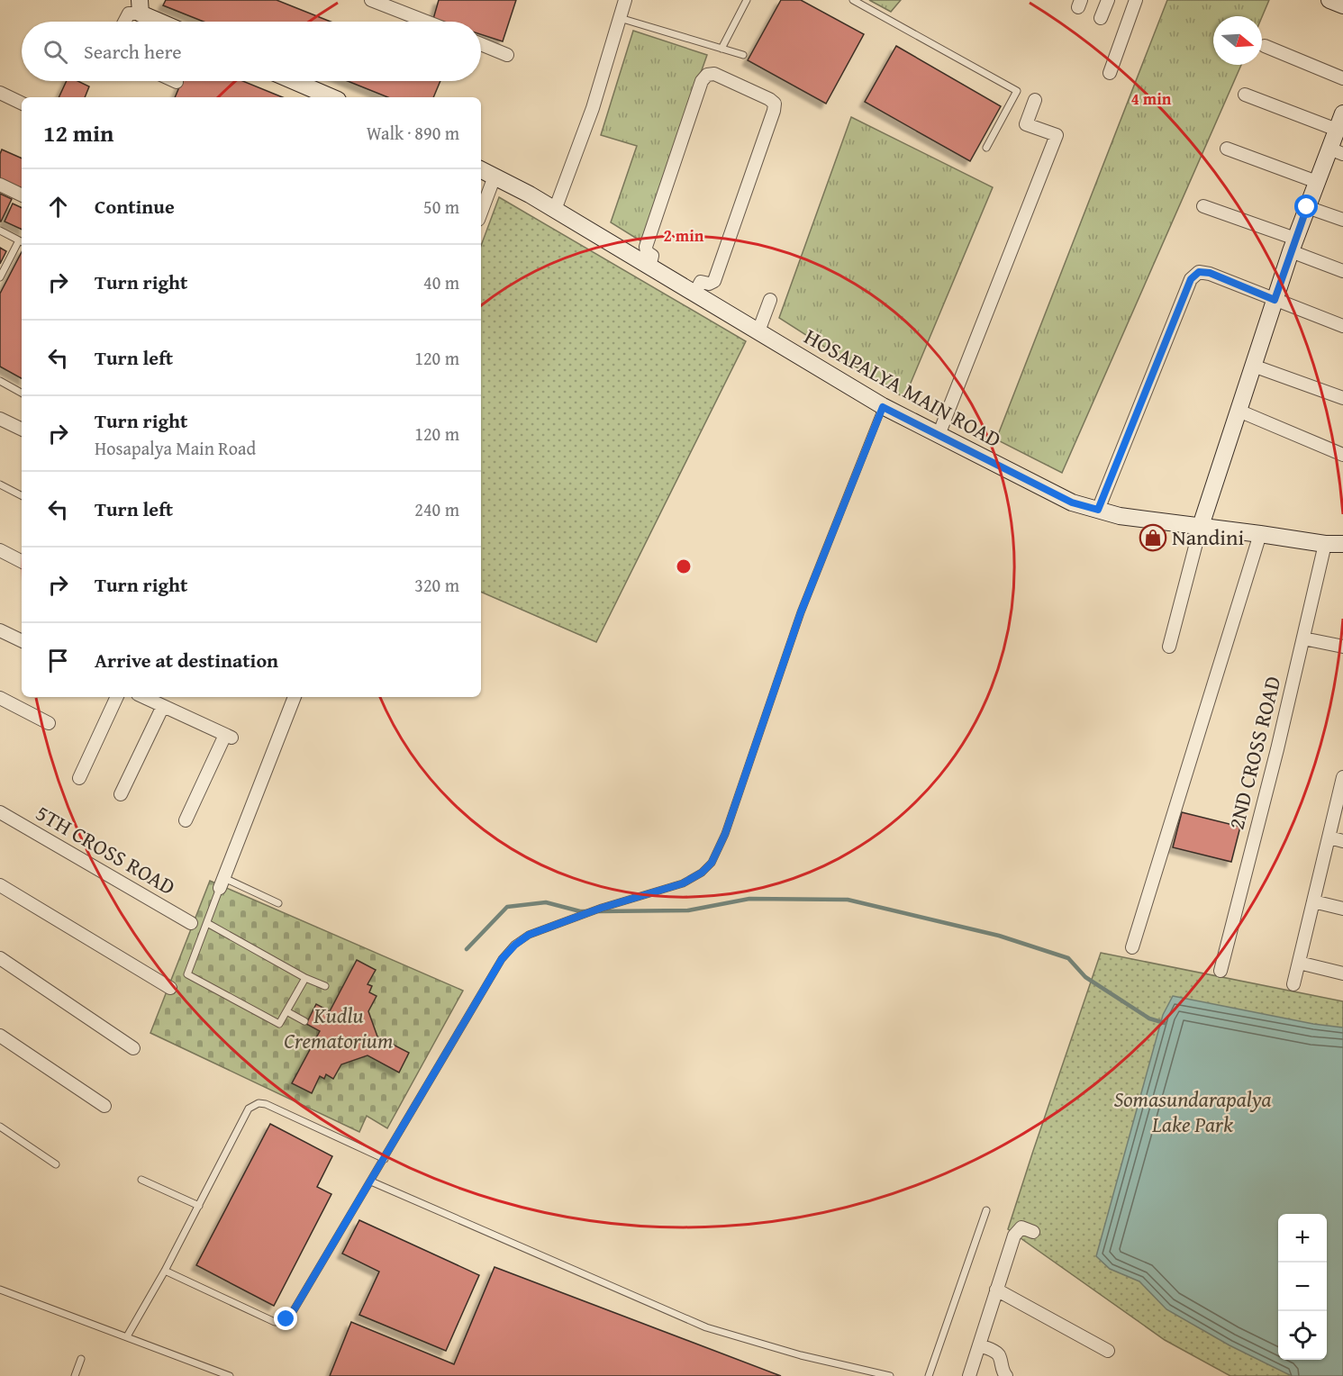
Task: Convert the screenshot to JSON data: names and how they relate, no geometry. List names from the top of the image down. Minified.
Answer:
{"streets":{"street":["HOSAPALYA MAIN ROAD","2ND CROSS ROAD","5TH CROSS ROAD"]},"crossings":[["HOSAPALYA MAIN ROAD","2ND CROSS ROAD"]],"parks":["Kudlu Crematorium","Somasundarapalya Lake Park"],"places":{"shop":["Nandini"]},"north":"right","page":{"search":"Search here","heading":["12 min","Walk · 890 m"],"list":[["Continue","50 m"],["Turn right","40 m"],["Turn left","120 m"],["Turn right","Hosapalya Main Road","120 m"],["Turn left","240 m"],["Turn right","320 m"],"Arrive at destination"],"map_buttons":["+","−"]},"rings":["4 min","2 min"]}
